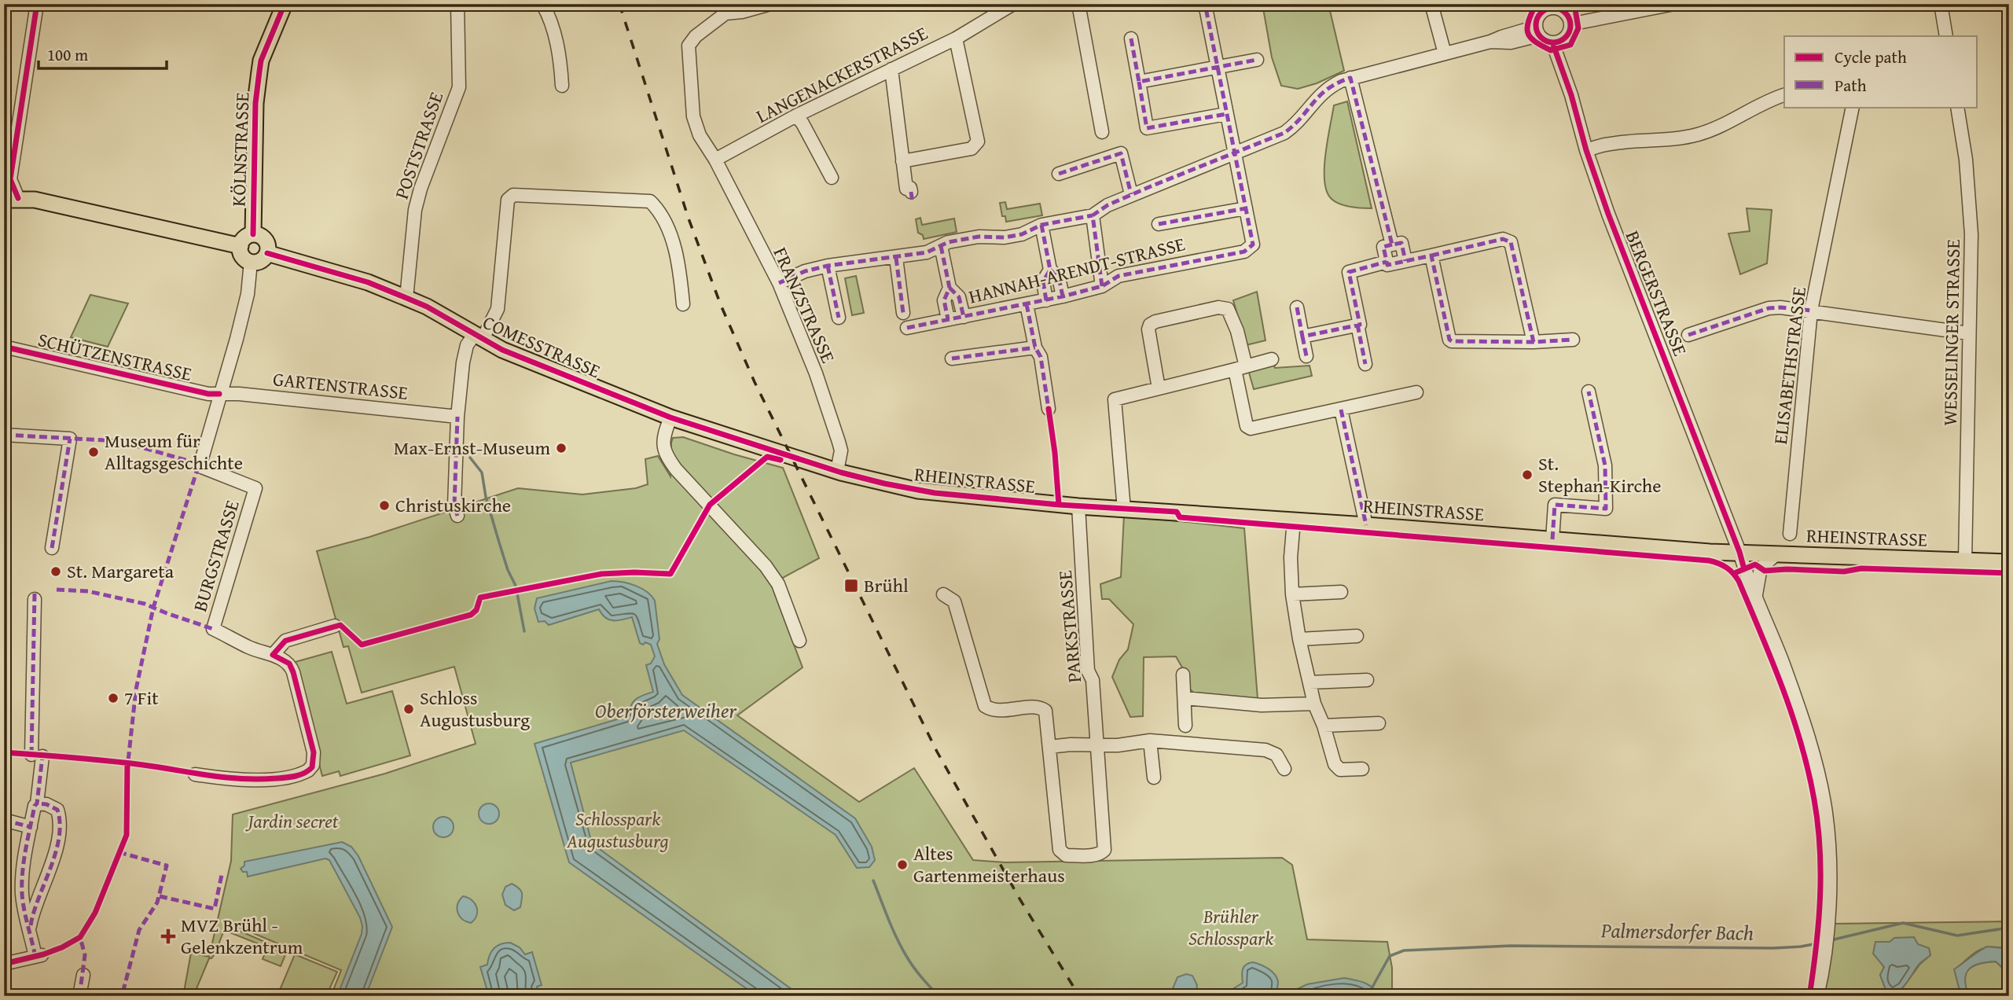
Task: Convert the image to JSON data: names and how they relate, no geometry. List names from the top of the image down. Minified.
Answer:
{"streets":{"main road":["KÖLNSTRASSE","COMESSTRASSE","RHEINSTRASSE"],"street":["LANGENACKERSTRASSE","POSTSTRASSE","HANNAH-ARENDT-STRASSE","BERGERSTRASSE","FRANZSTRASSE","WESSELINGER STRASSE","SCHÜTZENSTRASSE","ELISABETHSTRASSE","GARTENSTRASSE","BURGSTRASSE","PARKSTRASSE"]},"crossings":[["LANGENACKERSTRASSE","FRANZSTRASSE"],["POSTSTRASSE","COMESSTRASSE"],["KÖLNSTRASSE","COMESSTRASSE"],["BERGERSTRASSE","RHEINSTRASSE"],["FRANZSTRASSE","RHEINSTRASSE"],["WESSELINGER STRASSE","RHEINSTRASSE"],["COMESSTRASSE","RHEINSTRASSE"],["SCHÜTZENSTRASSE","GARTENSTRASSE"],["SCHÜTZENSTRASSE","BURGSTRASSE"],["GARTENSTRASSE","BURGSTRASSE"],["RHEINSTRASSE","PARKSTRASSE"]],"water":["Oberförsterweiher","Palmersdorfer Bach"],"parks":["Schlosspark Augustusburg","Jardin secret","Brühler Schlosspark"],"places":{"other":["Max-Ernst-Museum","Museum für Alltagsgeschichte","St. Stephan-Kirche","Christuskirche","St. Margareta","7 Fit","Schloss Augustusburg","Altes Gartenmeisterhaus"],"transit":["Brühl"],"health":["MVZ Brühl - Gelenkzentrum"]},"legend":["Cycle path","Path"],"scale_bar":"100 m"}
